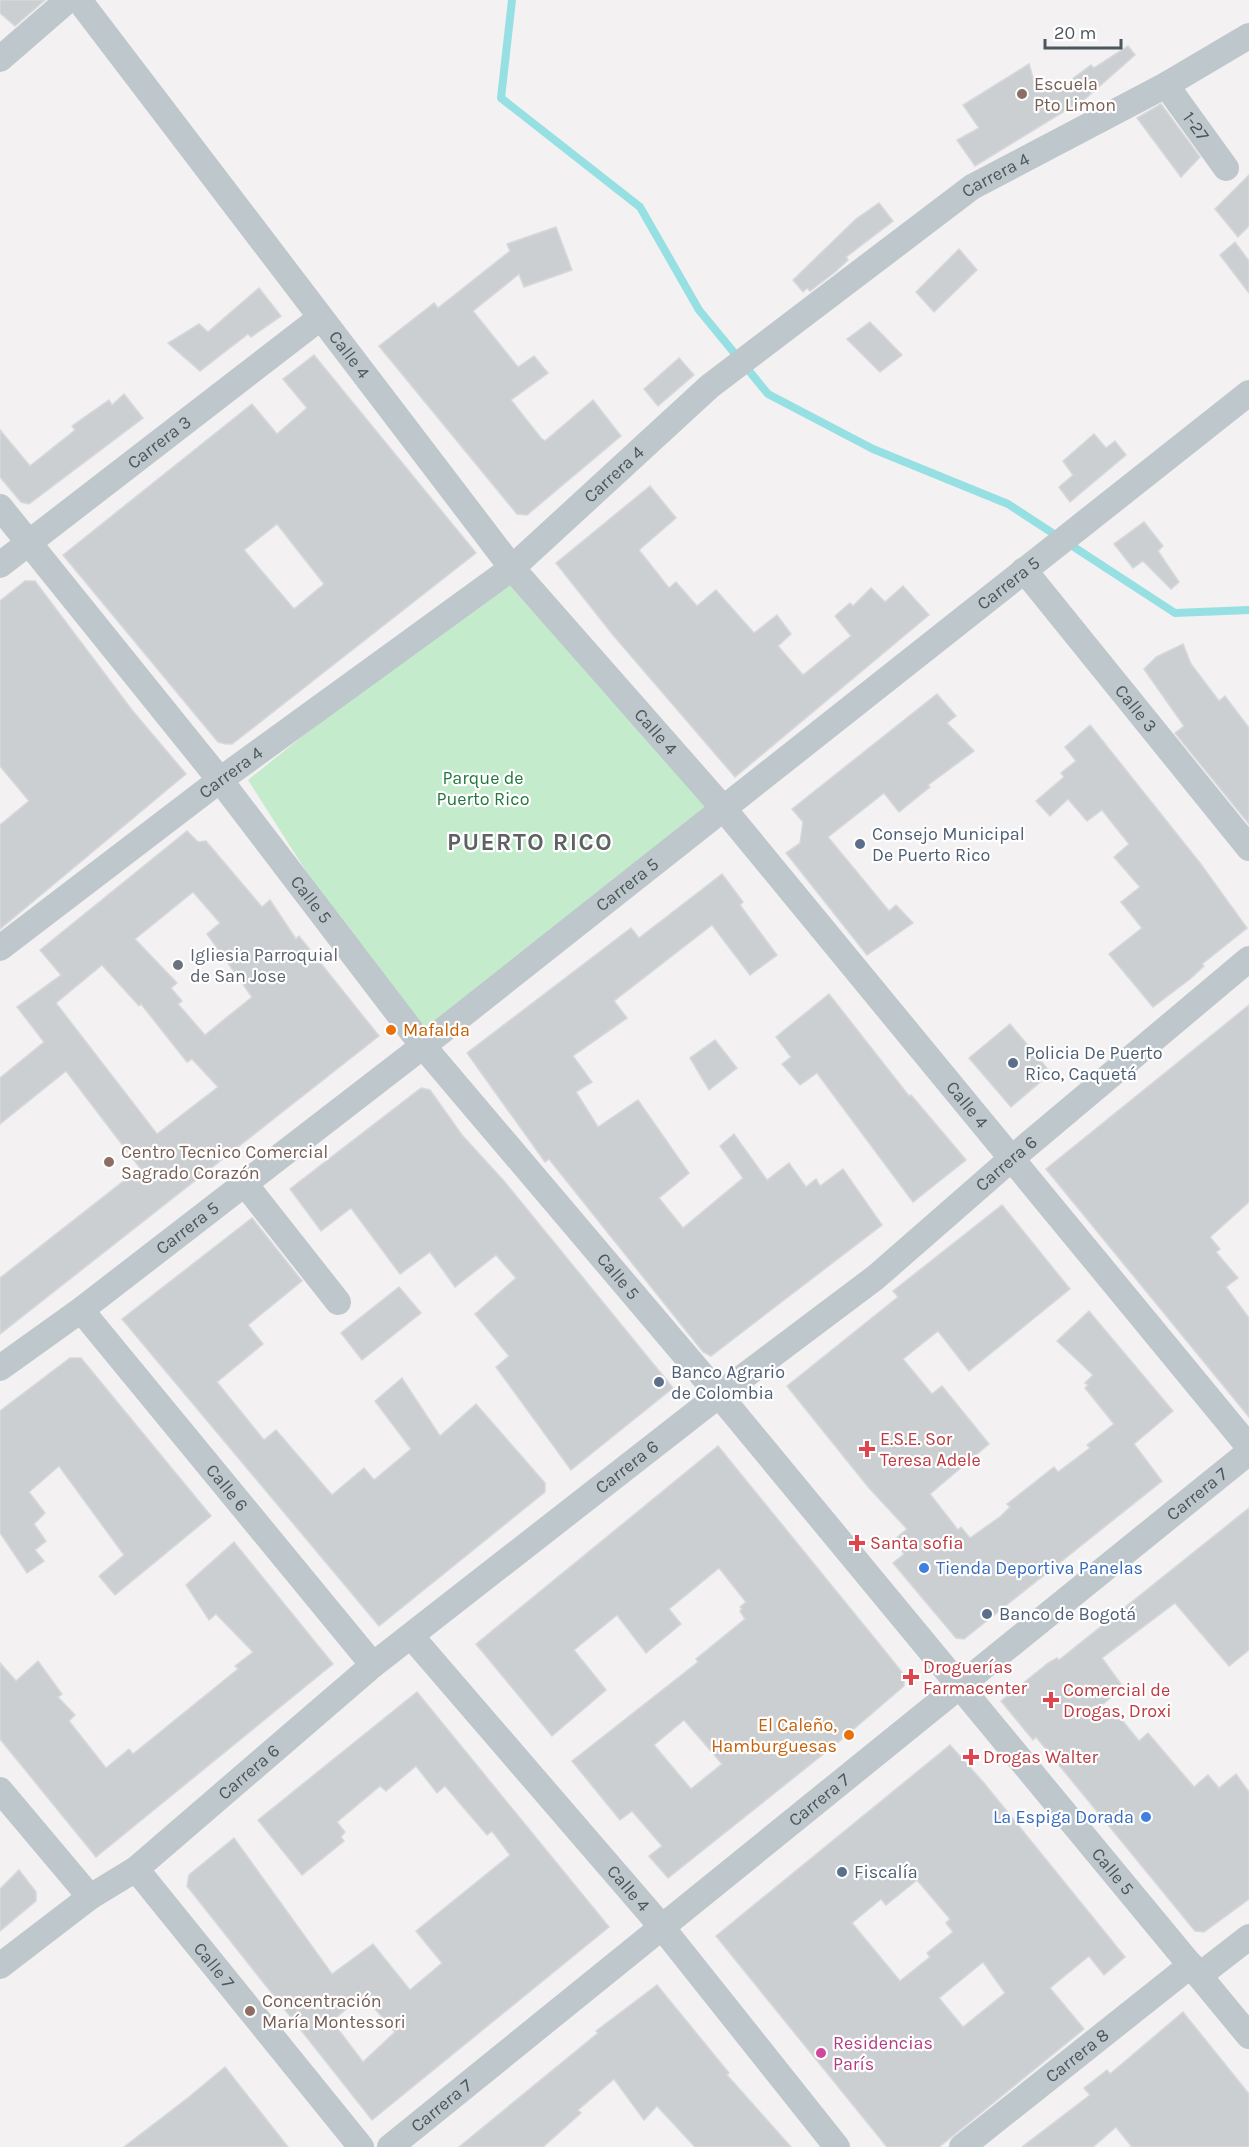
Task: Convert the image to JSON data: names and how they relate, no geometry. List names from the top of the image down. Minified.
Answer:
{"streets":{"street":["1-27","Carrera 4","Calle 4","Carrera 3","Carrera 5","Calle 3","Calle 5","Carrera 6","Calle 6","Carrera 7","Calle 7","Carrera 8"]},"crossings":[["1-27","Carrera 4"],["Carrera 4","Calle 4"],["Carrera 4","Calle 5"],["Calle 4","Carrera 3"],["Calle 4","Carrera 5"],["Calle 4","Carrera 6"],["Calle 4","Carrera 7"],["Carrera 3","Calle 5"],["Carrera 5","Calle 3"],["Carrera 5","Calle 5"],["Carrera 5","Calle 6"],["Calle 5","Carrera 6"],["Calle 5","Carrera 7"],["Calle 5","Carrera 8"],["Carrera 6","Calle 6"],["Carrera 6","Calle 7"]],"districts":["PUERTO RICO"],"parks":["Parque de Puerto Rico"],"places":{"other":["Escuela Pto Limon","Consejo Municipal De Puerto Rico","Igliesia Parroquial de San Jose","Mafalda","Policia De Puerto Rico, Caquetá","Centro Tecnico Comercial Sagrado Corazón","Banco Agrario de Colombia","Tienda Deportiva Panelas","Banco de Bogotá","El Caleño, Hamburguesas","La Espiga Dorada","Fiscalía","Concentración María Montessori","Residencias París"],"health":["E.S.E. Sor Teresa Adele","Santa sofia","Droguerías Farmacenter","Comercial de Drogas, Droxi","Drogas Walter"]},"scale_bar":"20 m"}
